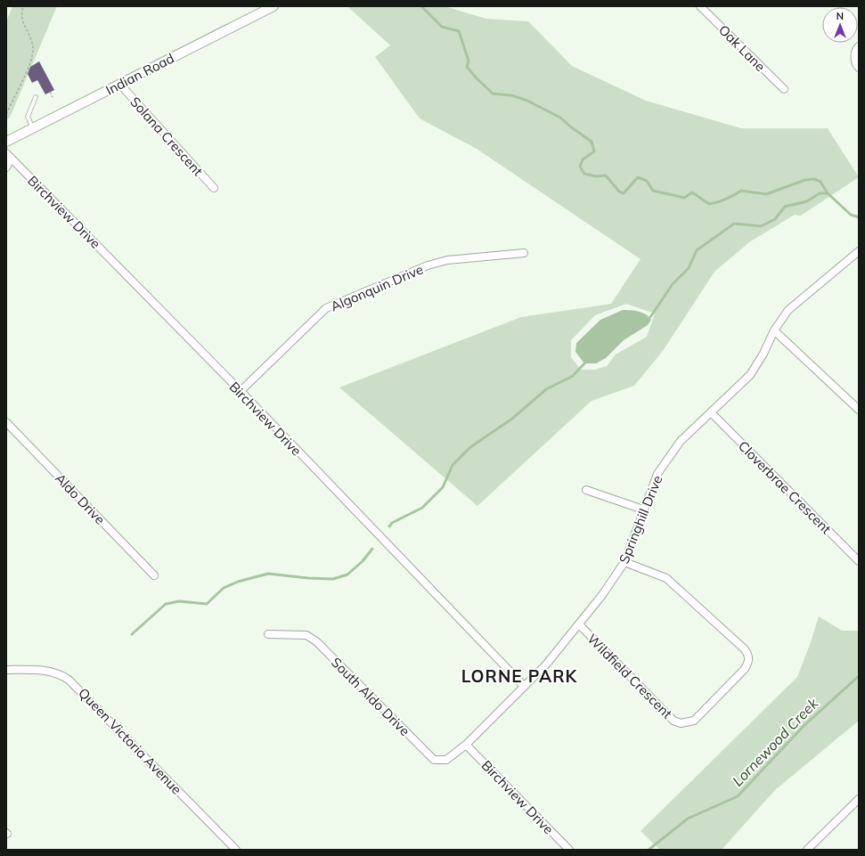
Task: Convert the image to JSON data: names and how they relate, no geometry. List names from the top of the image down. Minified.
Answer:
{"streets":{"street":["Oak Lane","Indian Road","Solana Crescent","Birchview Drive","Algonquin Drive","Cloverbrae Crescent","Aldo Drive","Springhill Drive","Wildfield Crescent","South Aldo Drive","Queen Victoria Avenue"]},"crossings":[["Indian Road","Solana Crescent"],["Birchview Drive","Algonquin Drive"],["Birchview Drive","Springhill Drive"],["Birchview Drive","South Aldo Drive"],["Cloverbrae Crescent","Springhill Drive"],["Springhill Drive","Wildfield Crescent"],["Springhill Drive","South Aldo Drive"]],"districts":["LORNE PARK"],"water":["Lornewood Creek"],"north":"top"}
